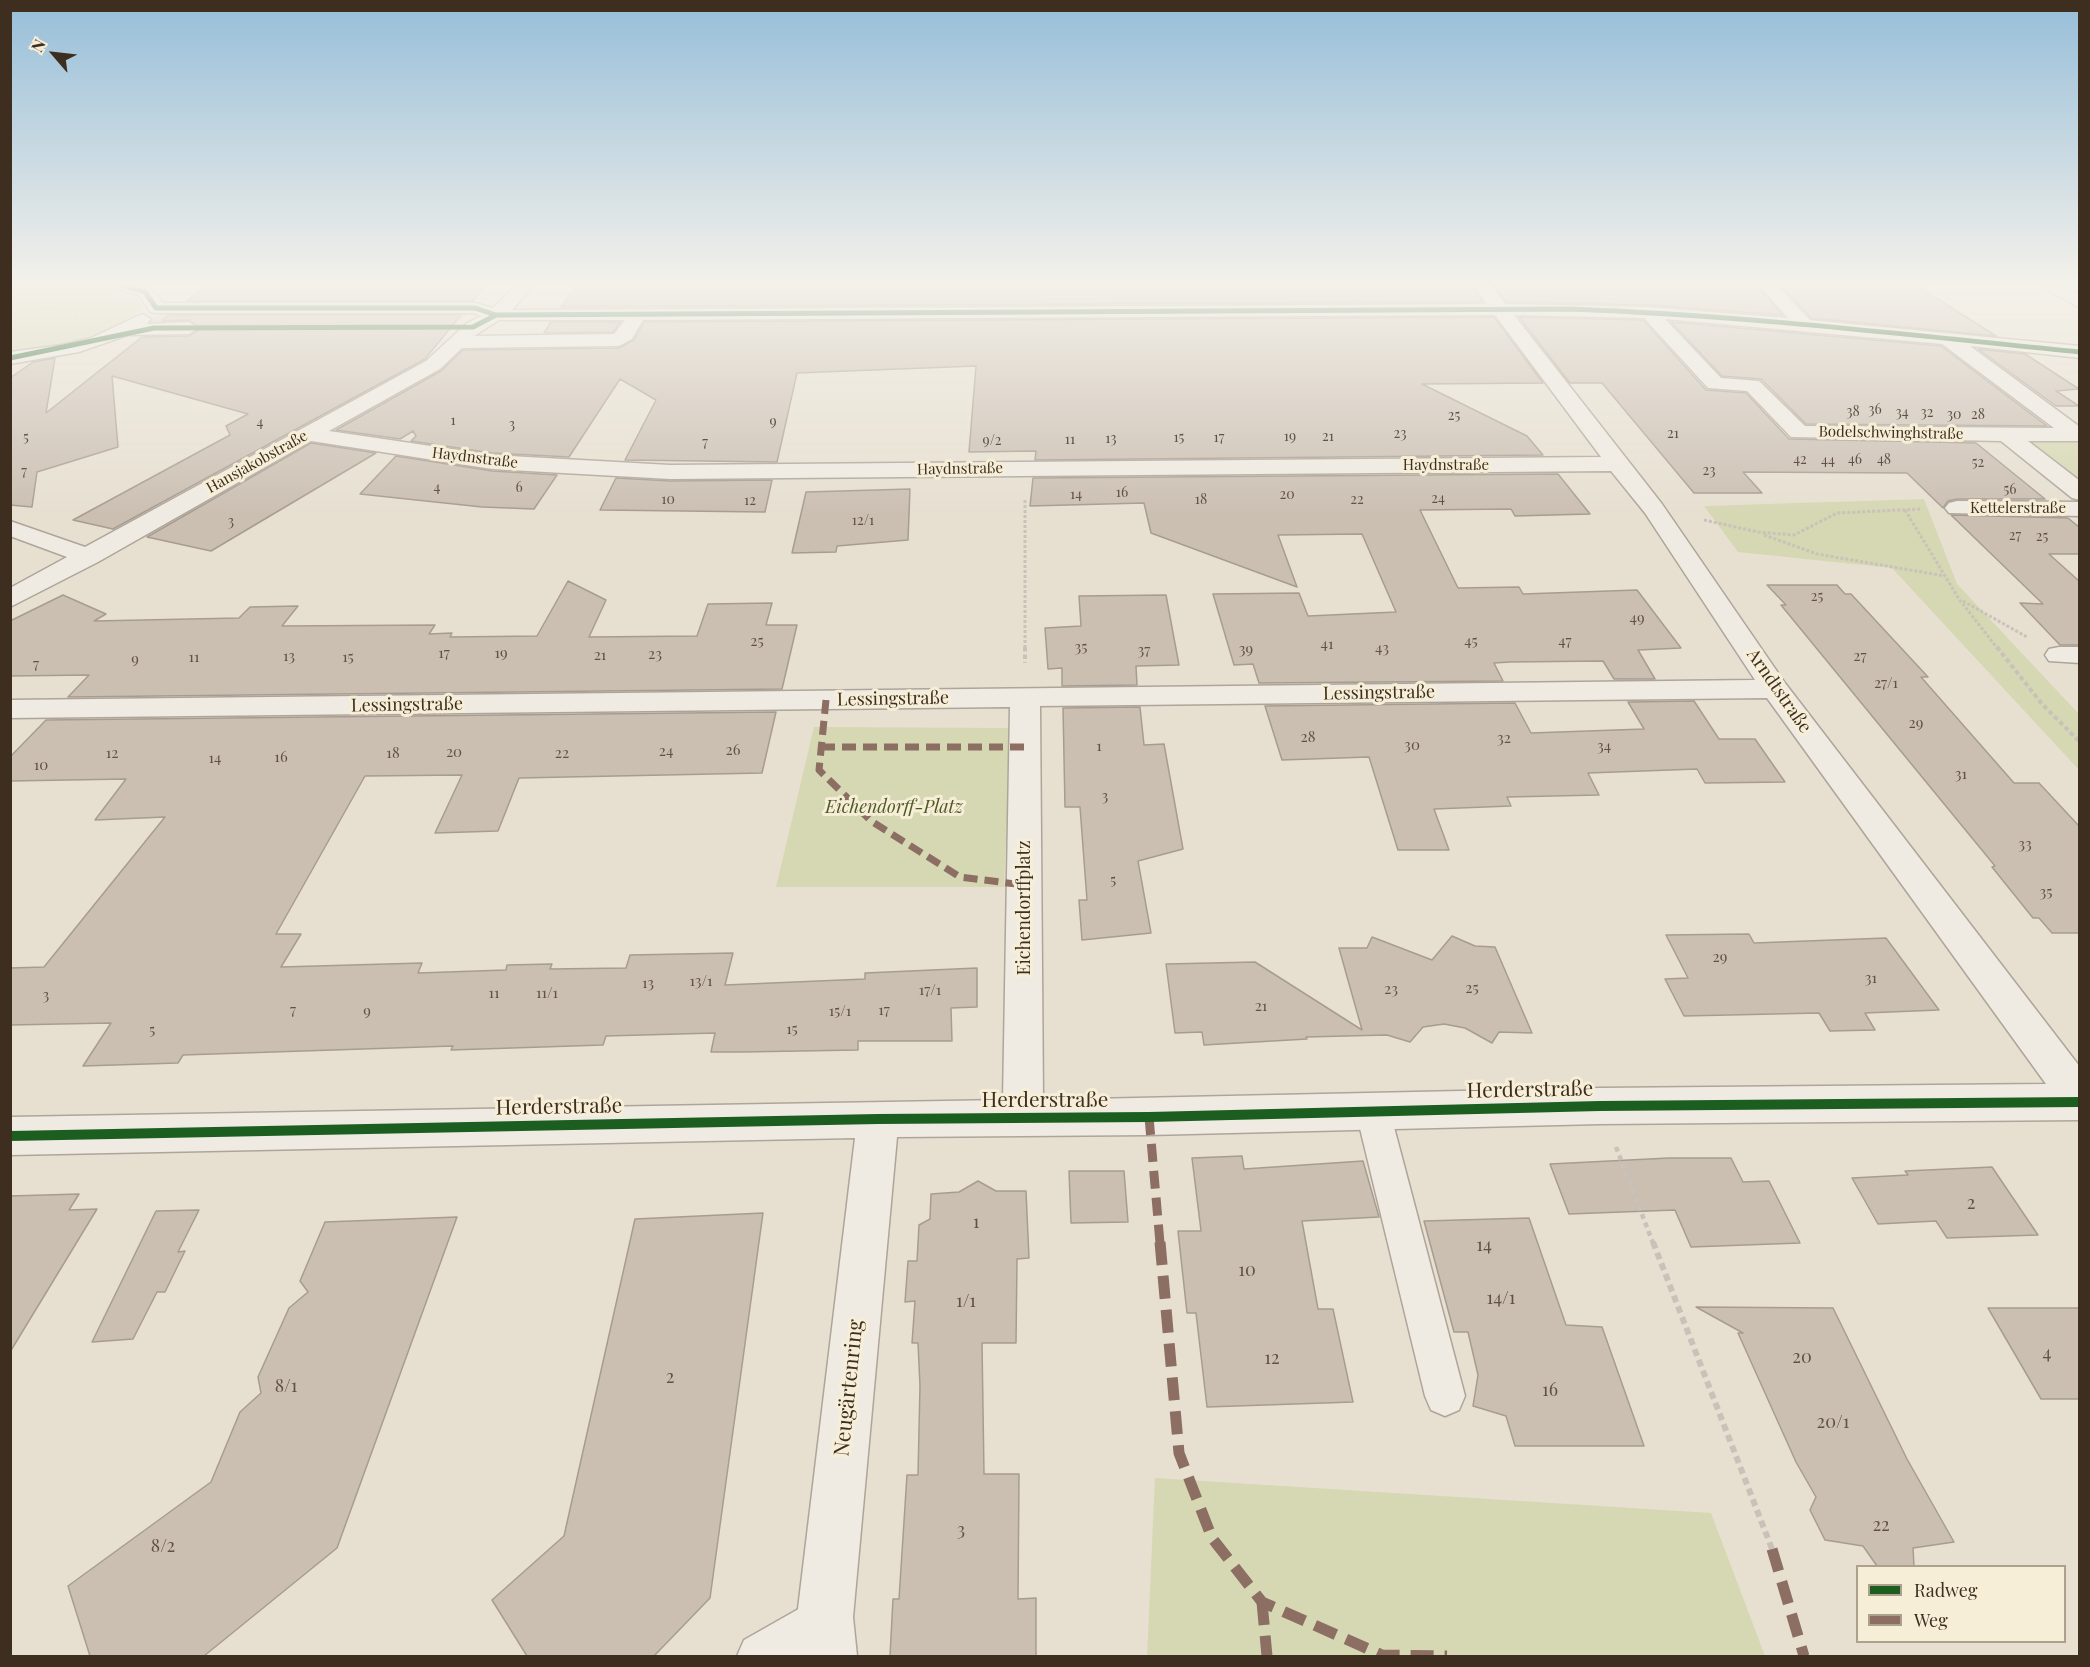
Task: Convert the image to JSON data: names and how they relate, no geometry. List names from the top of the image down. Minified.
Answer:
{"streets":{"street":["Bodelschwinghstraße","Haydnstraße","Hansjakobstraße","Kettelerstraße","Arndtstraße","Lessingstraße","Eichendorffplatz","Herderstraße","Neugärtenring"]},"crossings":[["Haydnstraße","Hansjakobstraße"],["Haydnstraße","Arndtstraße"],["Arndtstraße","Lessingstraße"],["Arndtstraße","Herderstraße"],["Lessingstraße","Eichendorffplatz"],["Eichendorffplatz","Herderstraße"],["Herderstraße","Neugärtenring"]],"parks":["Eichendorff-Platz"],"house_numbers":["36","38","34","32","30","28","25","1","9","4","3","23","21","19","21","5","15","17","13","11","9/2","7","42","46","48","44","52","23","7","4","6","56","16","14","20","24","10","18","22","12","12/1","3","27","25","25","49","25","45","47","41","35","43","39","37","17","19","23","21","13","27","11","15","9","7","27/1","29","28","32","30","1","34","26","24","20","12","18","22","16","14","10","31","3","33","5","35","29","31","13/1","13","25","23","17/1","11","11/1","3","21","7","17","9","15/1","15","5","2","1","14","10","14/1","1/1","4","20","12","2","8/1","16","20/1","22","3","8/2"],"legend":["Radweg","Weg"],"north":"top left"}
